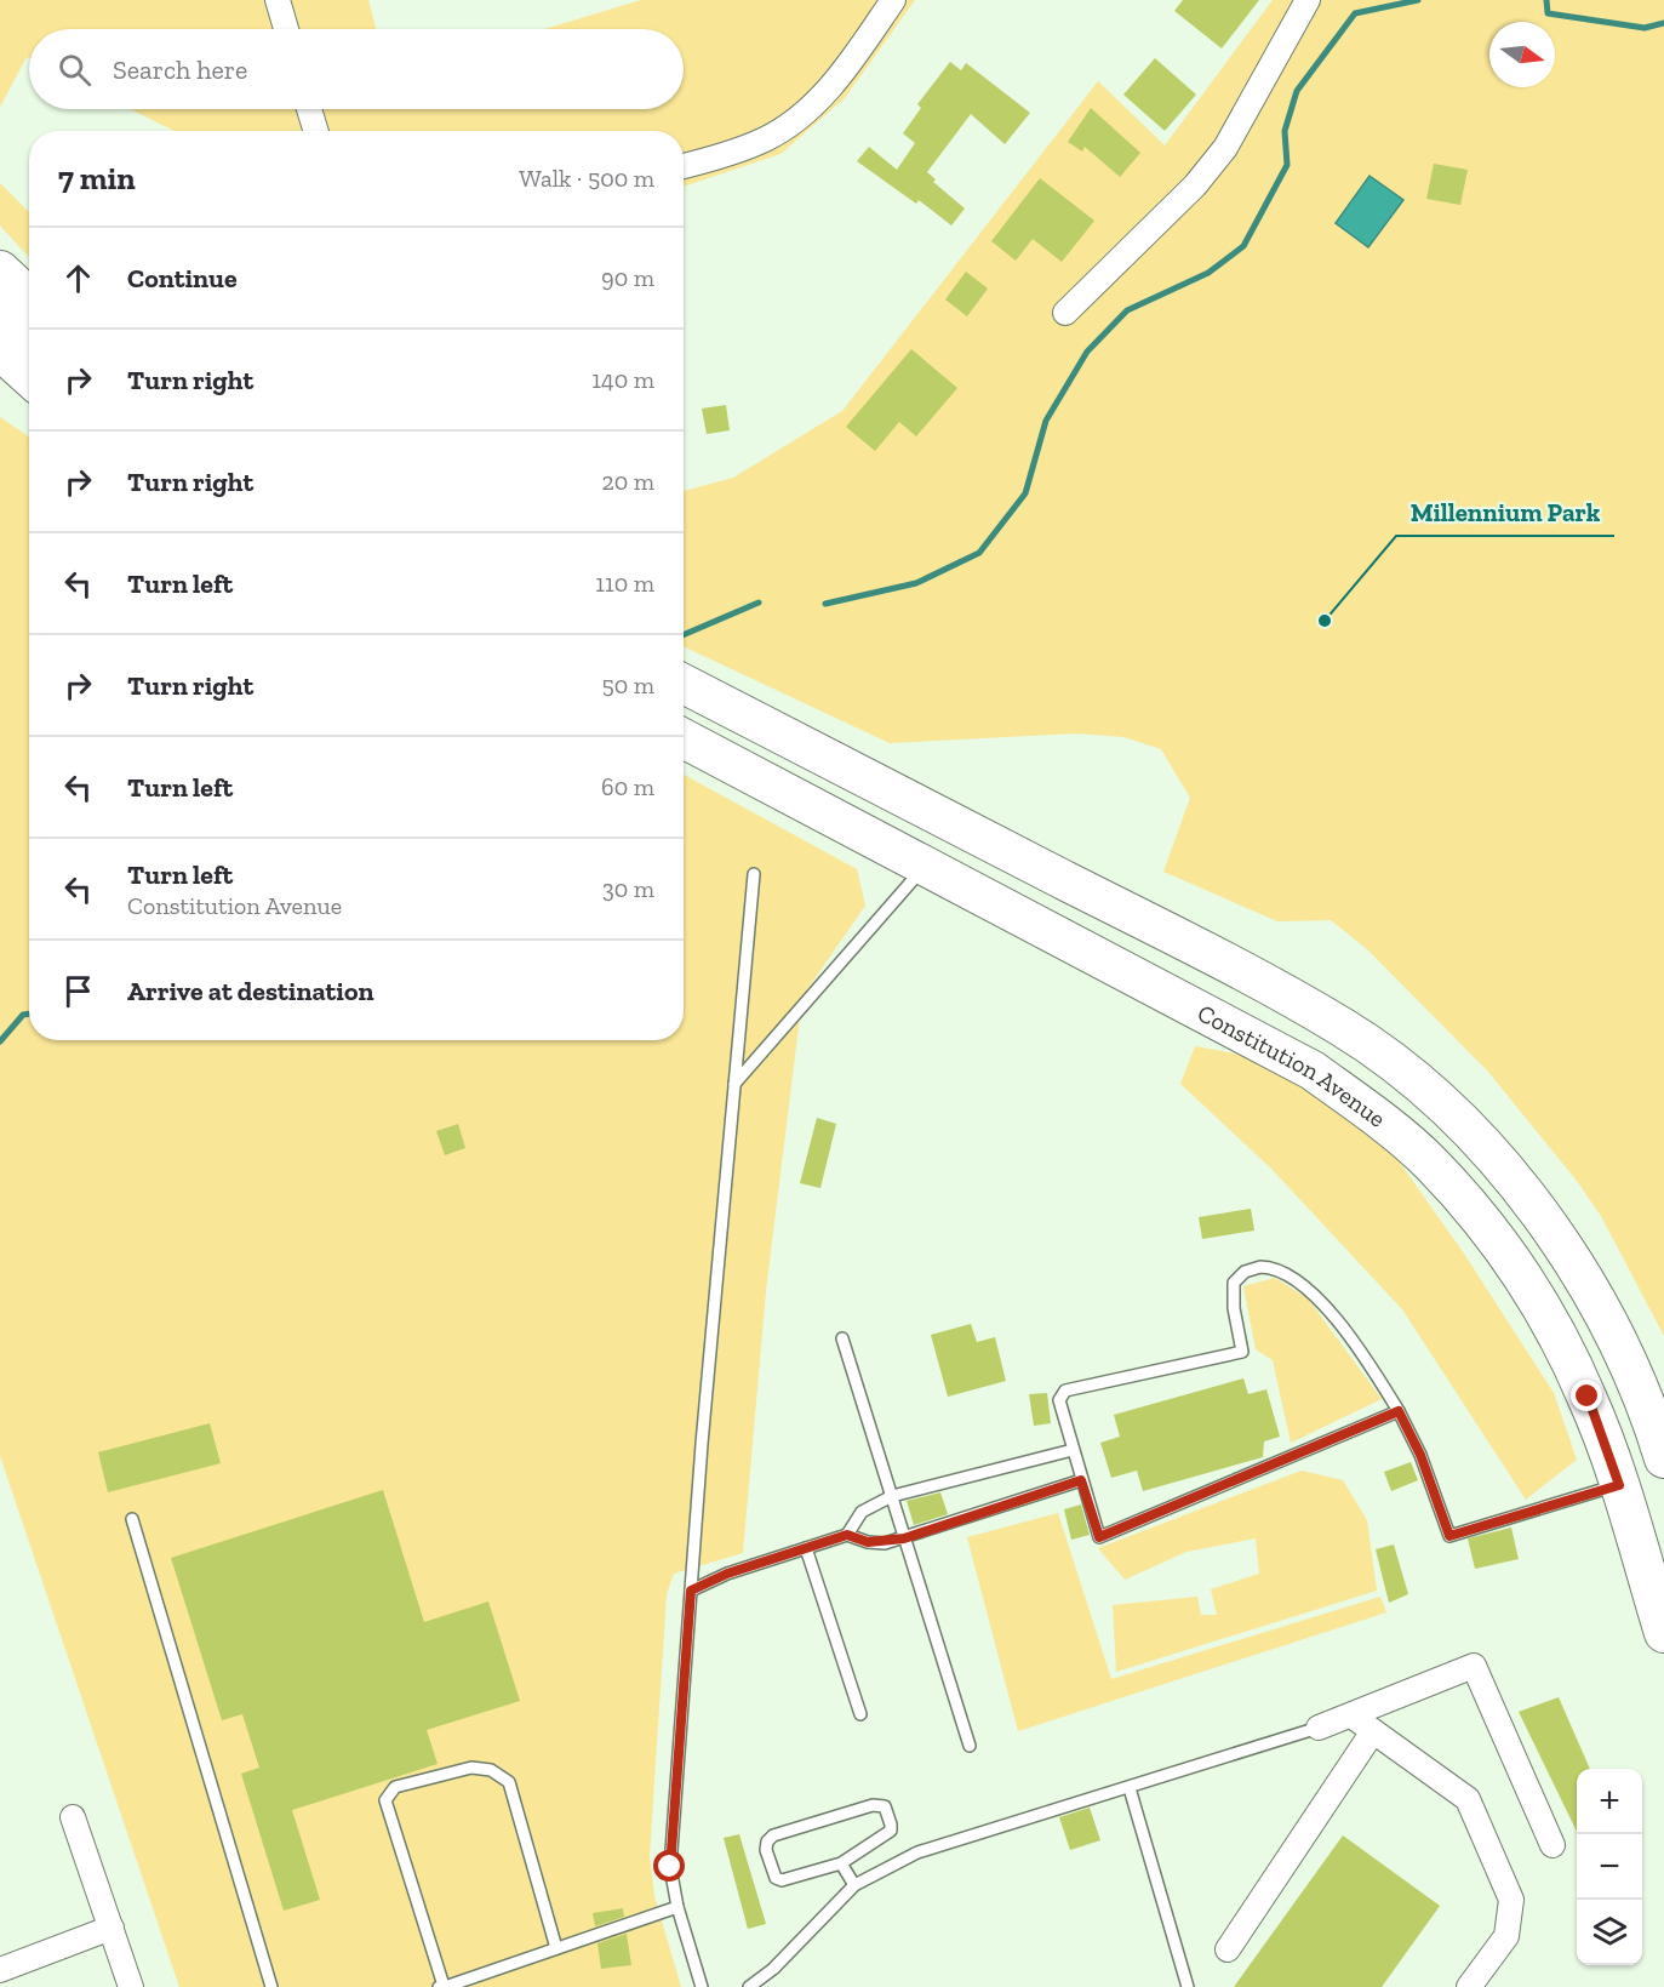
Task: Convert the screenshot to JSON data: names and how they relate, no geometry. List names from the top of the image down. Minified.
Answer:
{"streets":{"main road":["Constitution Avenue"]},"places":["Millennium Park"],"north":"right","page":{"search":"Search here","heading":["7 min","Walk · 500 m"],"list":[["Continue","90 m"],["Turn right","140 m"],["Turn right","20 m"],["Turn left","110 m"],["Turn right","50 m"],["Turn left","60 m"],["Turn left","Constitution Avenue","30 m"],"Arrive at destination"],"map_buttons":["+","−"]}}
